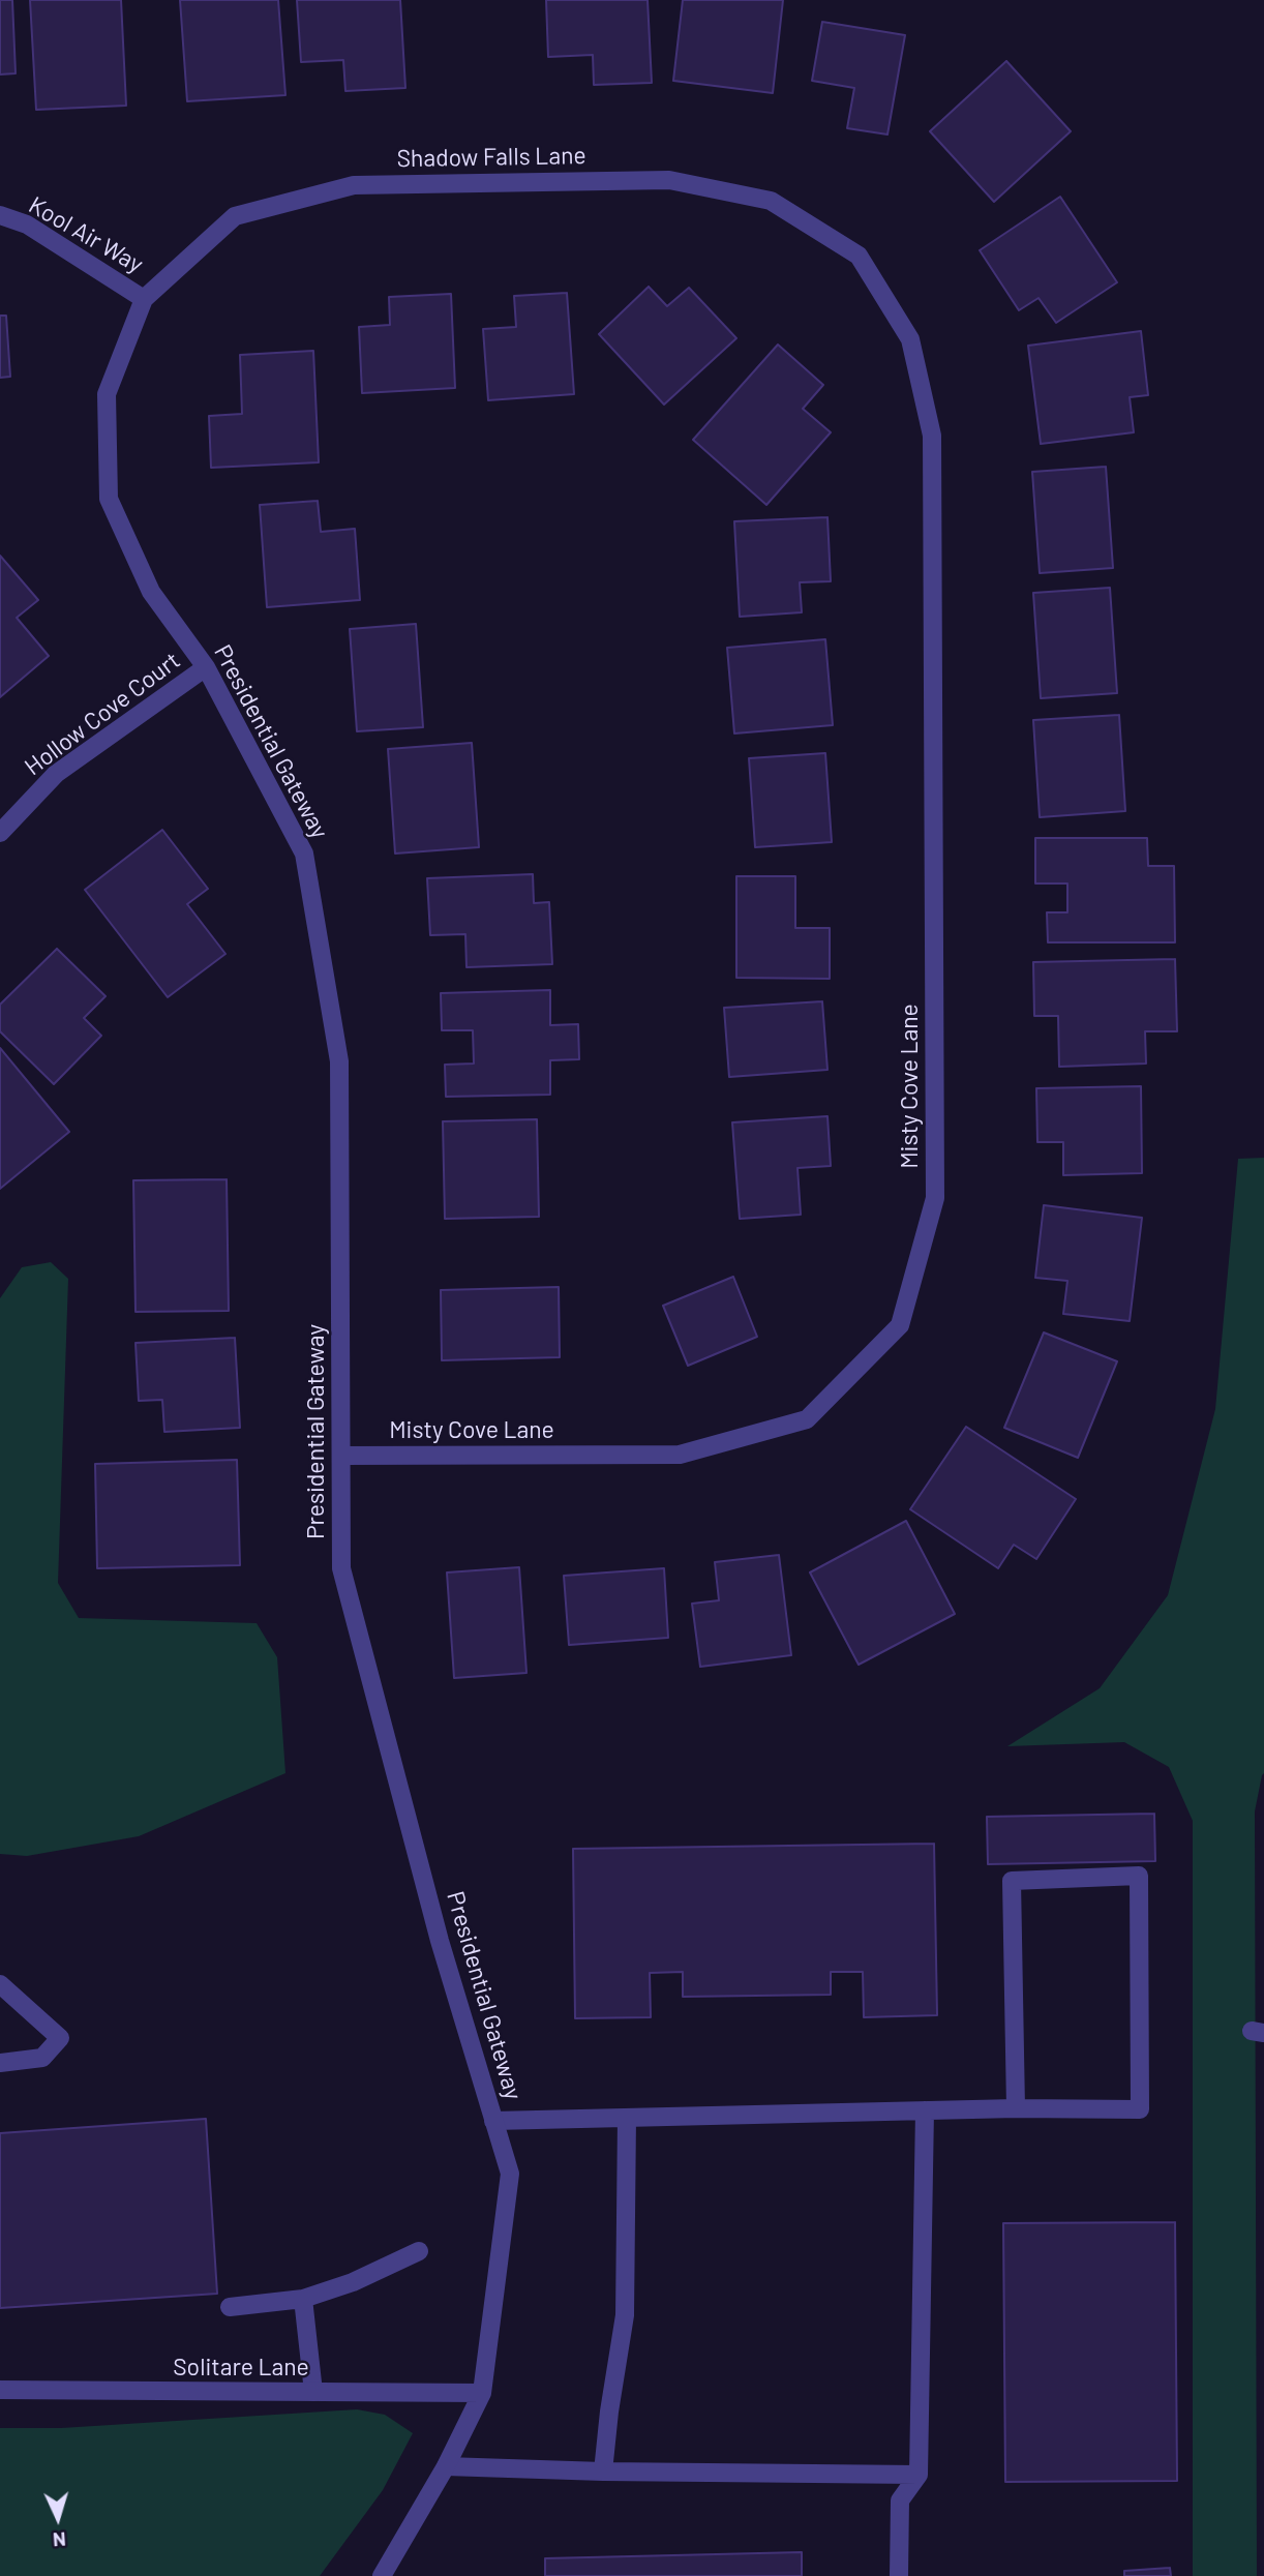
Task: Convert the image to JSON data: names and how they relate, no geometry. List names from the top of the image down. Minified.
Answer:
{"streets":{"street":["Shadow Falls Lane","Kool Air Way","Hollow Cove Court","Presidential Gateway","Misty Cove Lane","Solitare Lane"]},"crossings":[["Shadow Falls Lane","Kool Air Way"],["Shadow Falls Lane","Presidential Gateway"],["Shadow Falls Lane","Misty Cove Lane"],["Kool Air Way","Presidential Gateway"],["Hollow Cove Court","Presidential Gateway"],["Presidential Gateway","Misty Cove Lane"],["Presidential Gateway","Solitare Lane"]],"north":"bottom"}
